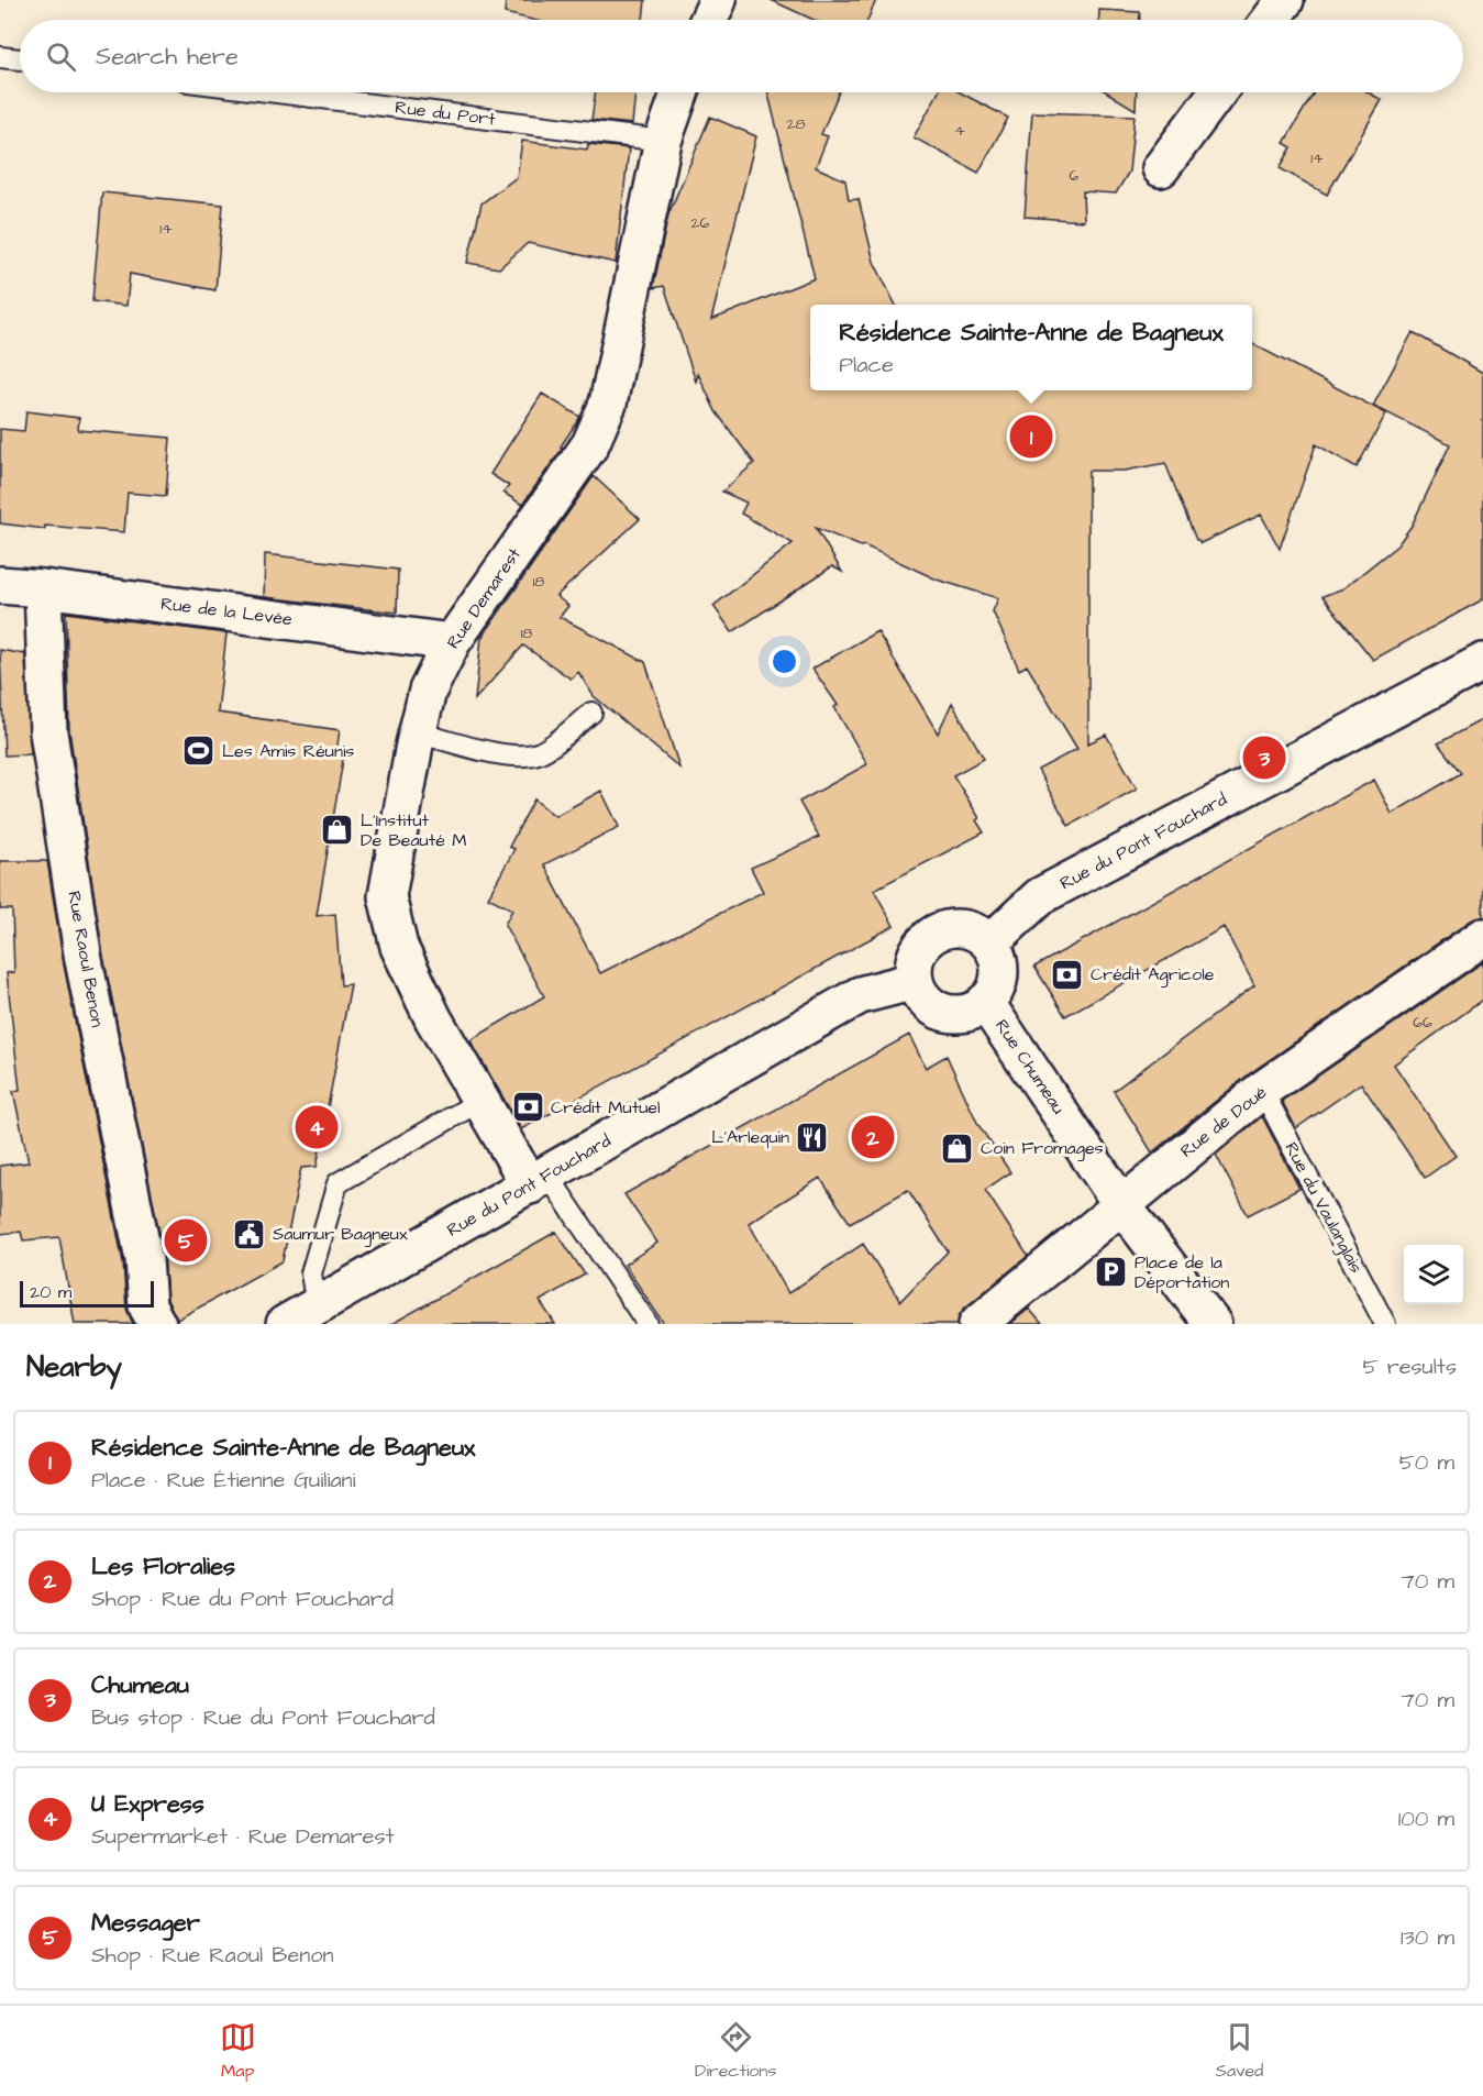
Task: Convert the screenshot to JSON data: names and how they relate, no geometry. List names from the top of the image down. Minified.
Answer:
{"streets":{"street":["Rue Demarest","Rue de la Levée","Rue du Pont Fouchard","Rue Raoul Benon","Rue Chumeau","Rue de Doué"],"lane":["Rue du Port","Rue du Vaulanglais"]},"crossings":[["Rue du Port","Rue Demarest"],["Rue Demarest","Rue de la Levée"],["Rue Demarest","Rue du Pont Fouchard"],["Rue de la Levée","Rue Raoul Benon"],["Rue du Pont Fouchard","Rue Chumeau"],["Rue Chumeau","Rue de Doué"],["Rue de Doué","Rue du Vaulanglais"]],"places":{"sports":["Les Amis Réunis"],"shop":["L'Institut De Beauté M","Coin Fromages"],"bank":["Crédit Agricole","Crédit Mutuel"],"restaurant":["L'Arlequin"],"public building":["Saumur Bagneux"],"parking":["Place de la Déportation"]},"house_numbers":["28","4","14","6","26","14","18","18","66"],"scale_bar":"20 m","page":{"search":"Search here","popup":["Résidence Sainte-Anne de Bagneux","Place"],"pins":["1","3","4","2","5"],"scale":"20 m","heading":["Nearby","5 results"],"list":[{"mark":"1","name":"Résidence Sainte-Anne de Bagneux","note":"Place · Rue Étienne Guiliani","value":"50 m"},{"mark":"2","name":"Les Floralies","note":"Shop · Rue du Pont Fouchard","value":"70 m"},{"mark":"3","name":"Chumeau","note":"Bus stop · Rue du Pont Fouchard","value":"70 m"},{"mark":"4","name":"U Express","note":"Supermarket · Rue Demarest","value":"100 m"},{"mark":"5","name":"Messager","note":"Shop · Rue Raoul Benon","value":"130 m"}],"nav":["Map","Directions","Saved"]}}
